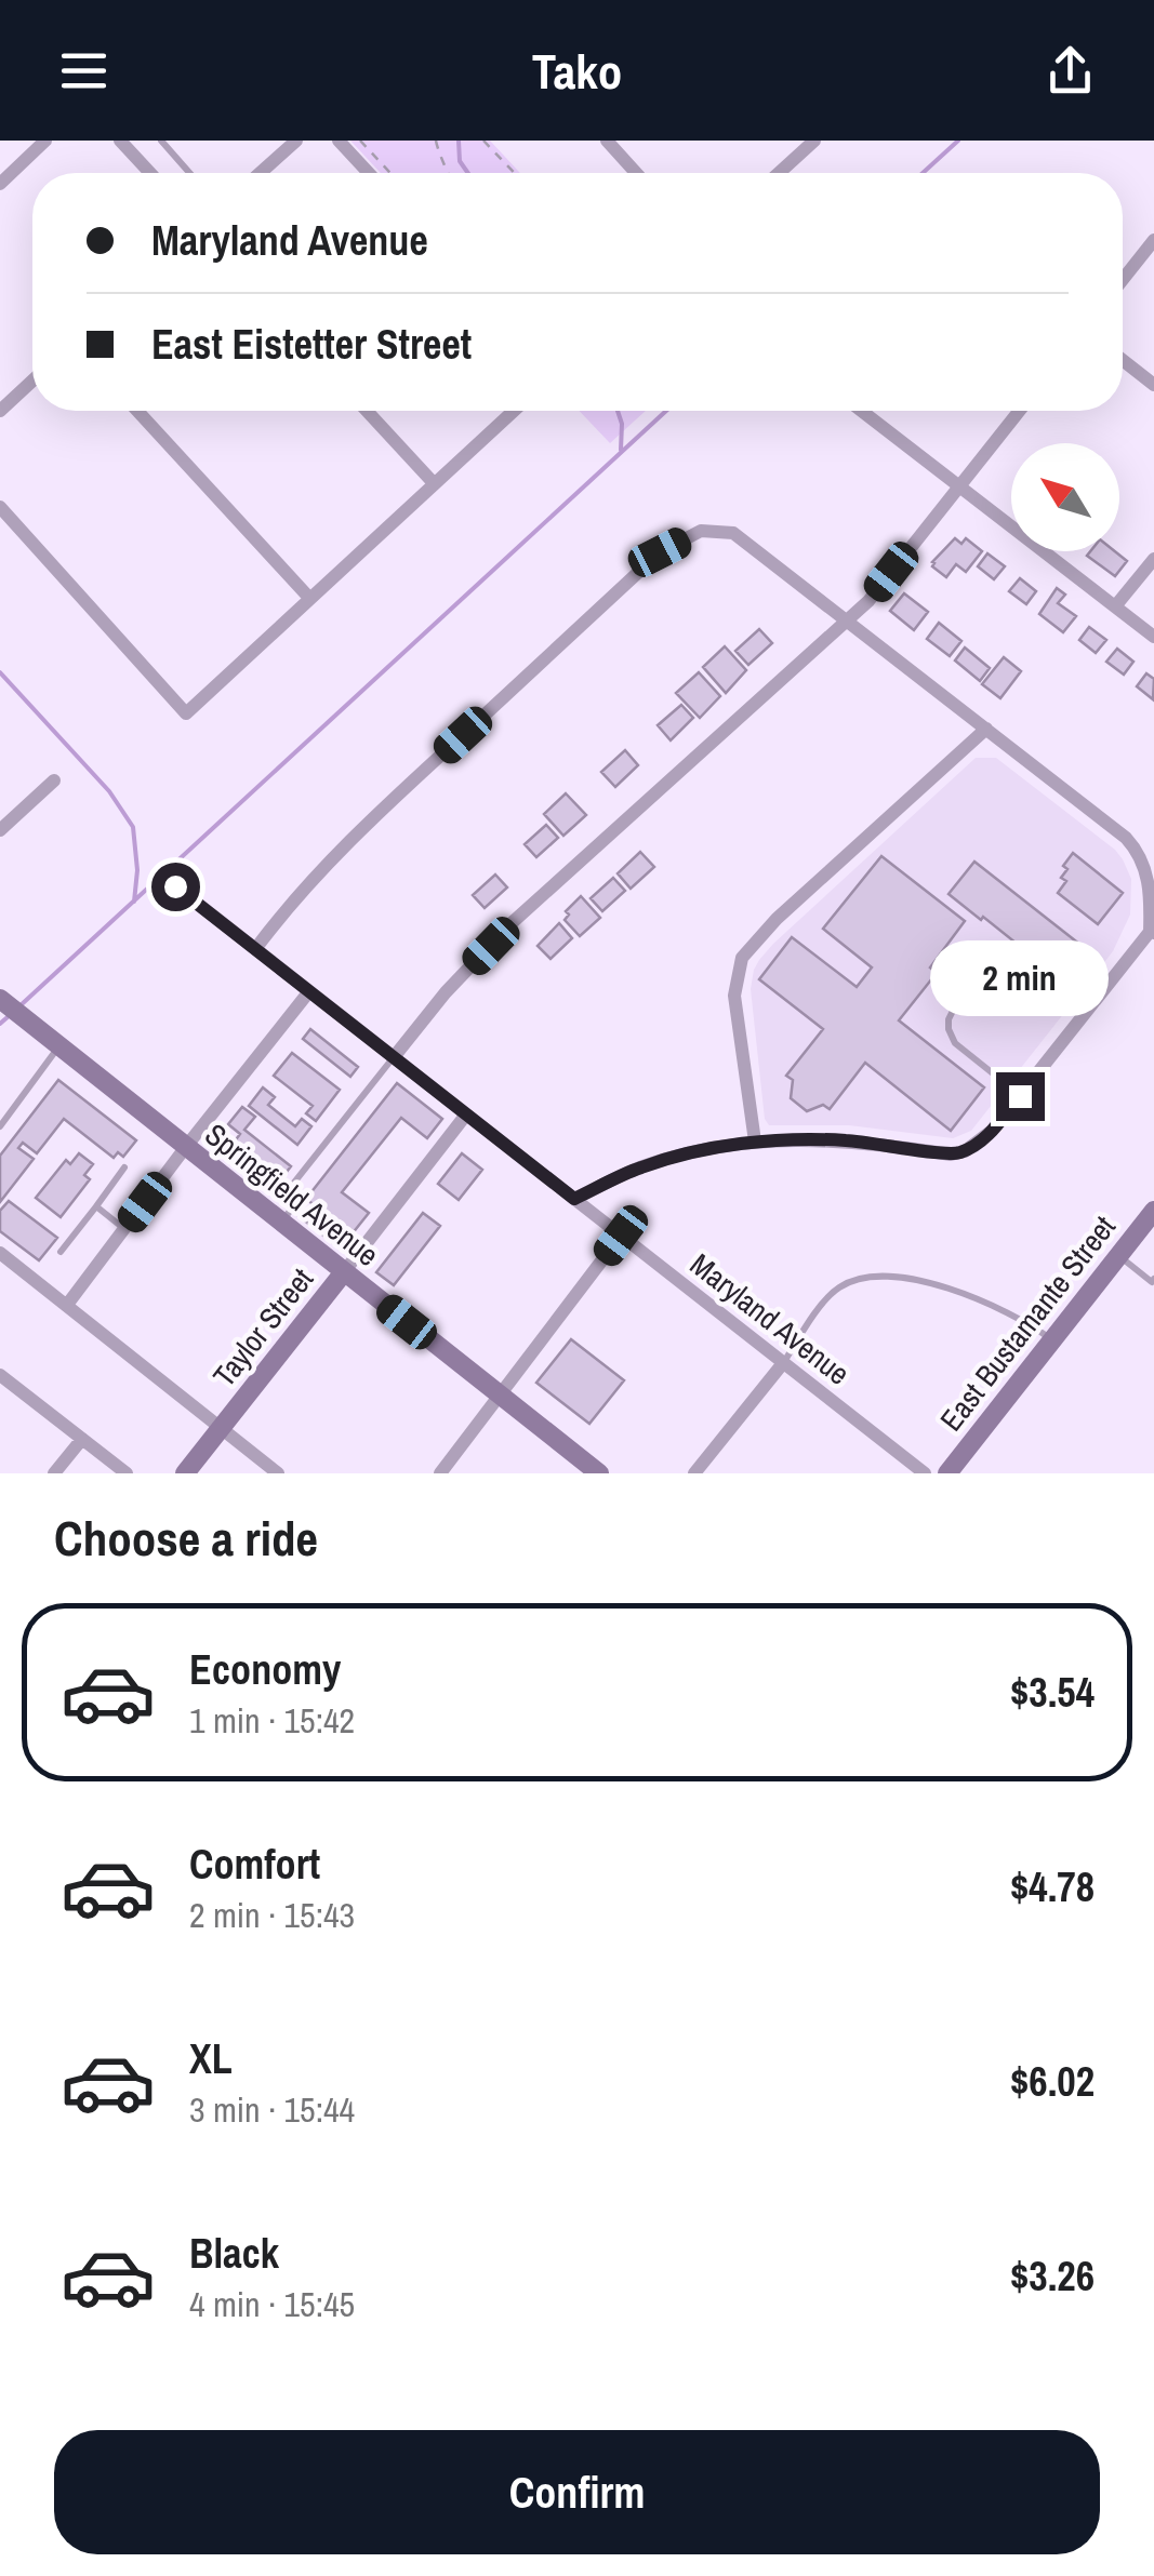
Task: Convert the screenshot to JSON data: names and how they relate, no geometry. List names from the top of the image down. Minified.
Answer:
{"streets":{"main road":["Springfield Avenue","East Bustamante Street","Taylor Street"],"street":["Maryland Avenue"]},"crossings":[["Springfield Avenue","Taylor Street"],["Maryland Avenue","Taylor Street"]],"north":"top left","page":{"header":"Tako","banner":["Maryland Avenue","East Eistetter Street"],"bubble":"2 min","heading":"Choose a ride","list":[{"name":"Economy","note":"1 min · 15:42","value":"$3.54"},{"name":"Comfort","note":"2 min · 15:43","value":"$4.78"},{"name":"XL","note":"3 min · 15:44","value":"$6.02"},{"name":"Black","note":"4 min · 15:45","value":"$3.26"}],"buttons":"Confirm"}}
